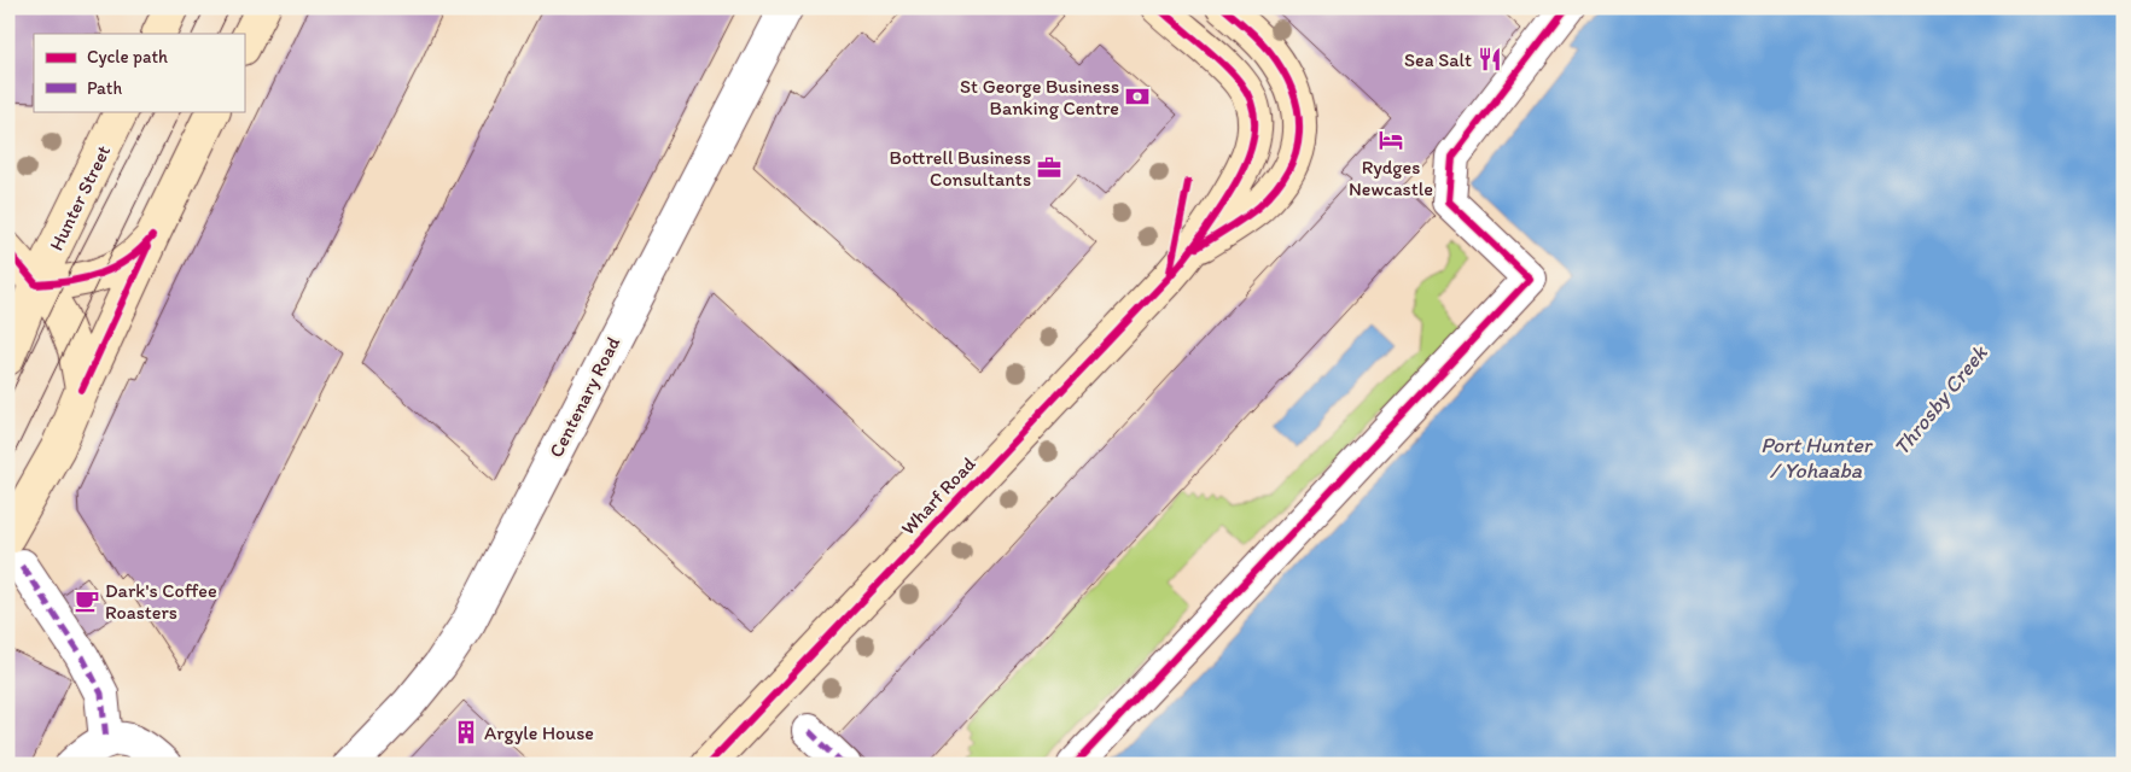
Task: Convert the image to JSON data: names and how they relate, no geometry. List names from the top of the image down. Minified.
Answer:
{"streets":{"main road":["Hunter Street","Wharf Road"],"street":["Centenary Road"]},"water":["Throsby Creek","Port Hunter / Yohaaba"],"places":{"restaurant":["Sea Salt"],"bank":["St George Business Banking Centre"],"hotel":["Rydges Newcastle"],"office":["Bottrell Business Consultants"],"cafe":["Dark's Coffee Roasters"],"building":["Argyle House"]},"legend":["Cycle path","Path"]}
